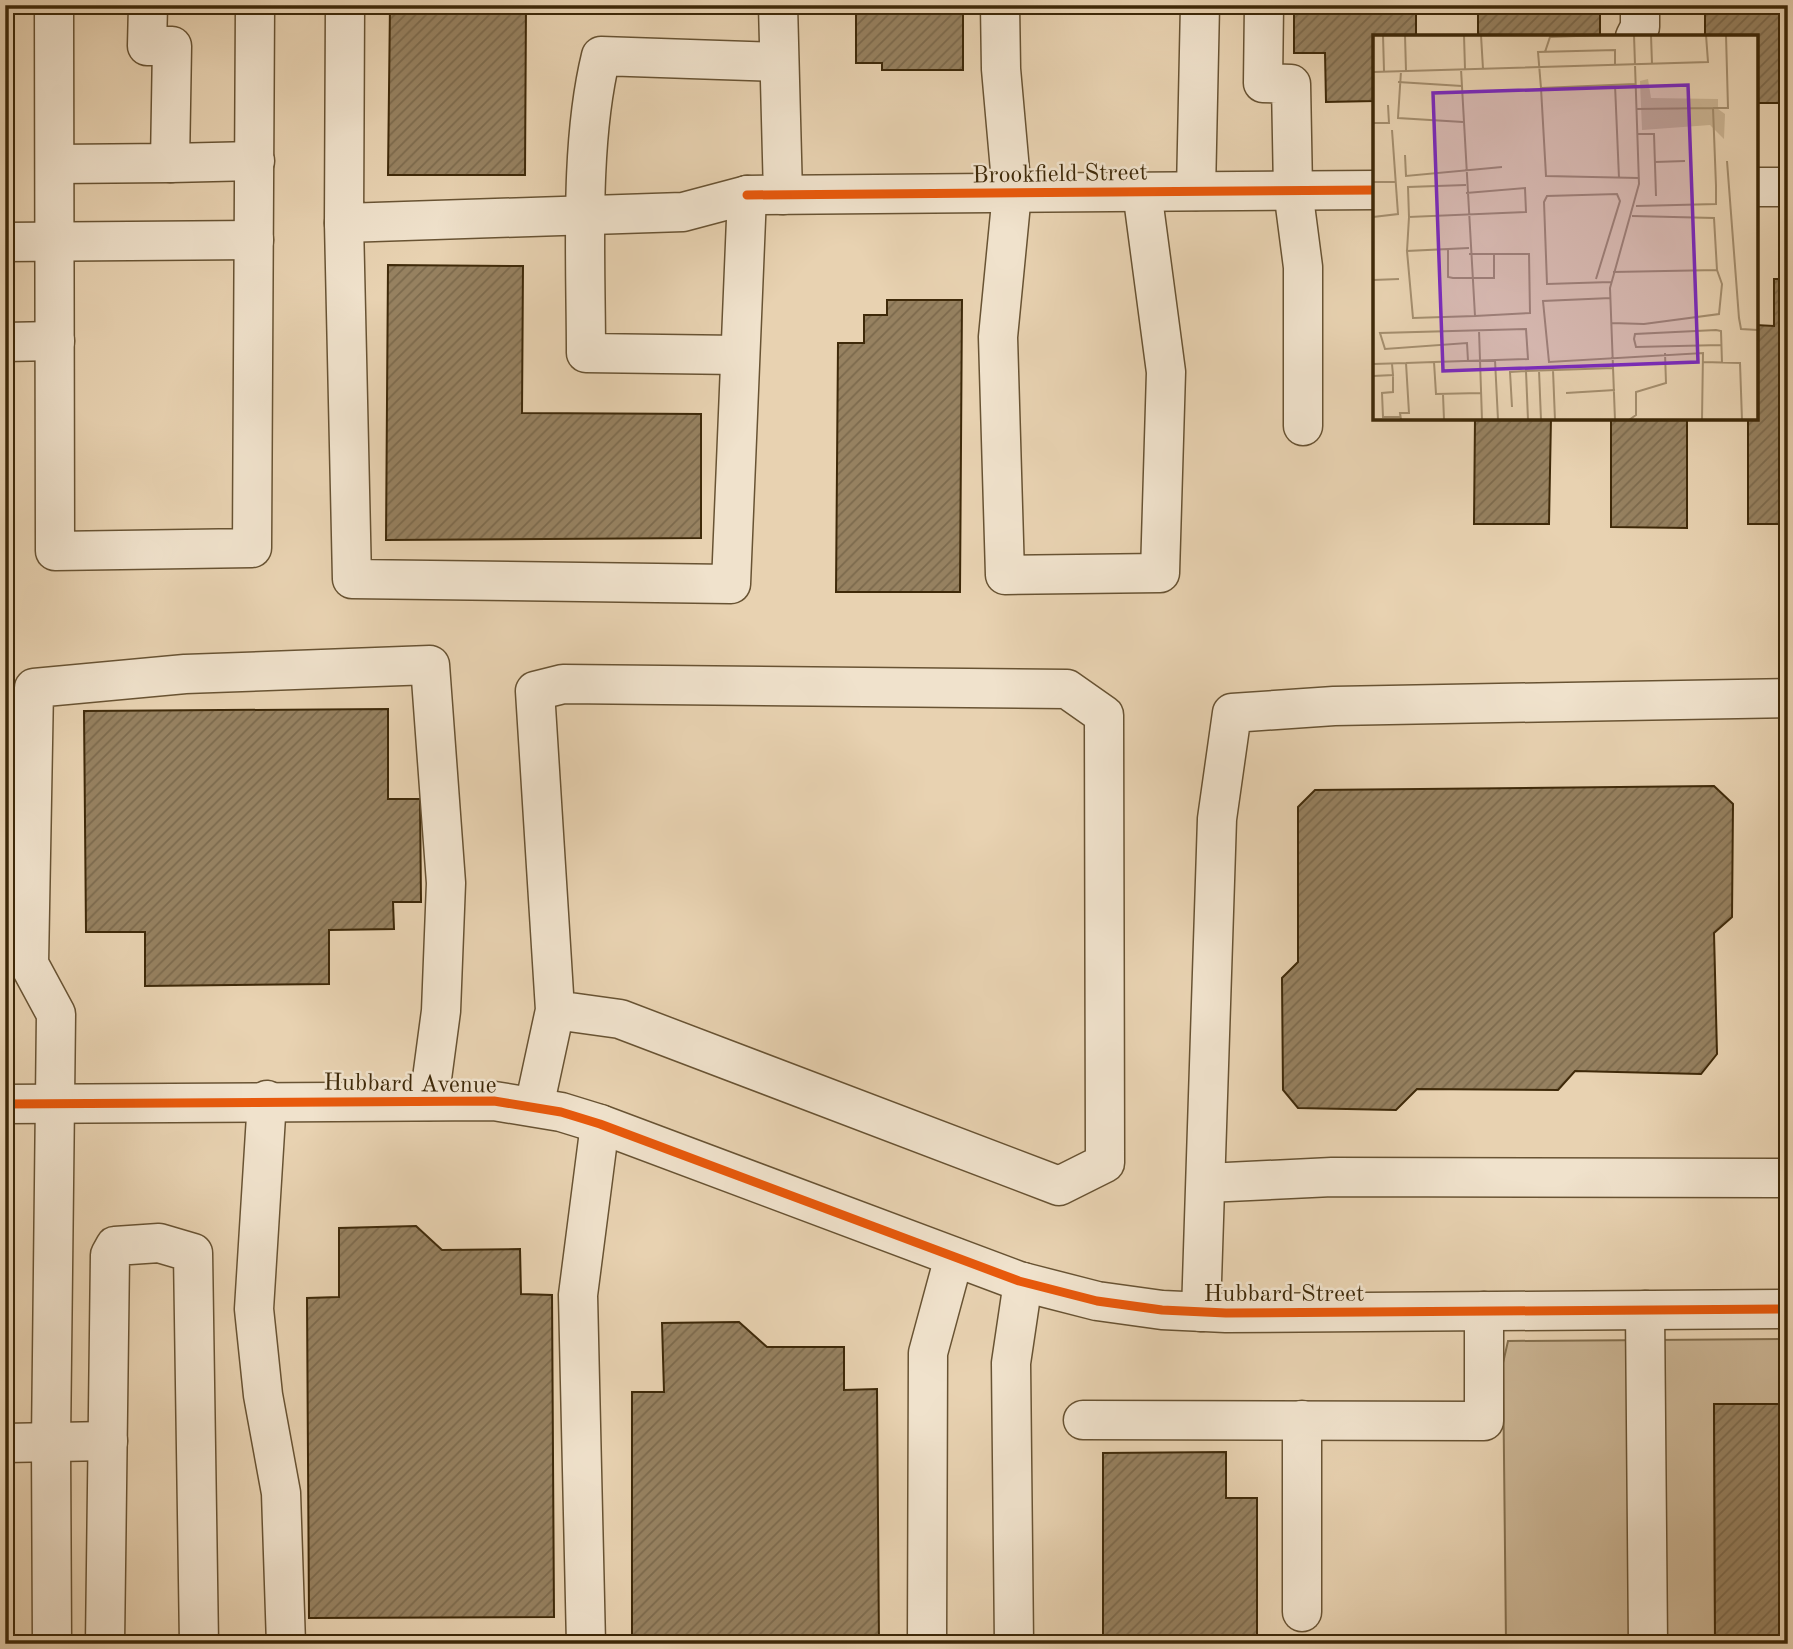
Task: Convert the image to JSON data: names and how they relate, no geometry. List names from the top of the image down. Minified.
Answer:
{"streets":{"street":["Brookfield Street","Hubbard Avenue","Hubbard Street"]},"crossings":[["Hubbard Avenue","Hubbard Street"]]}
